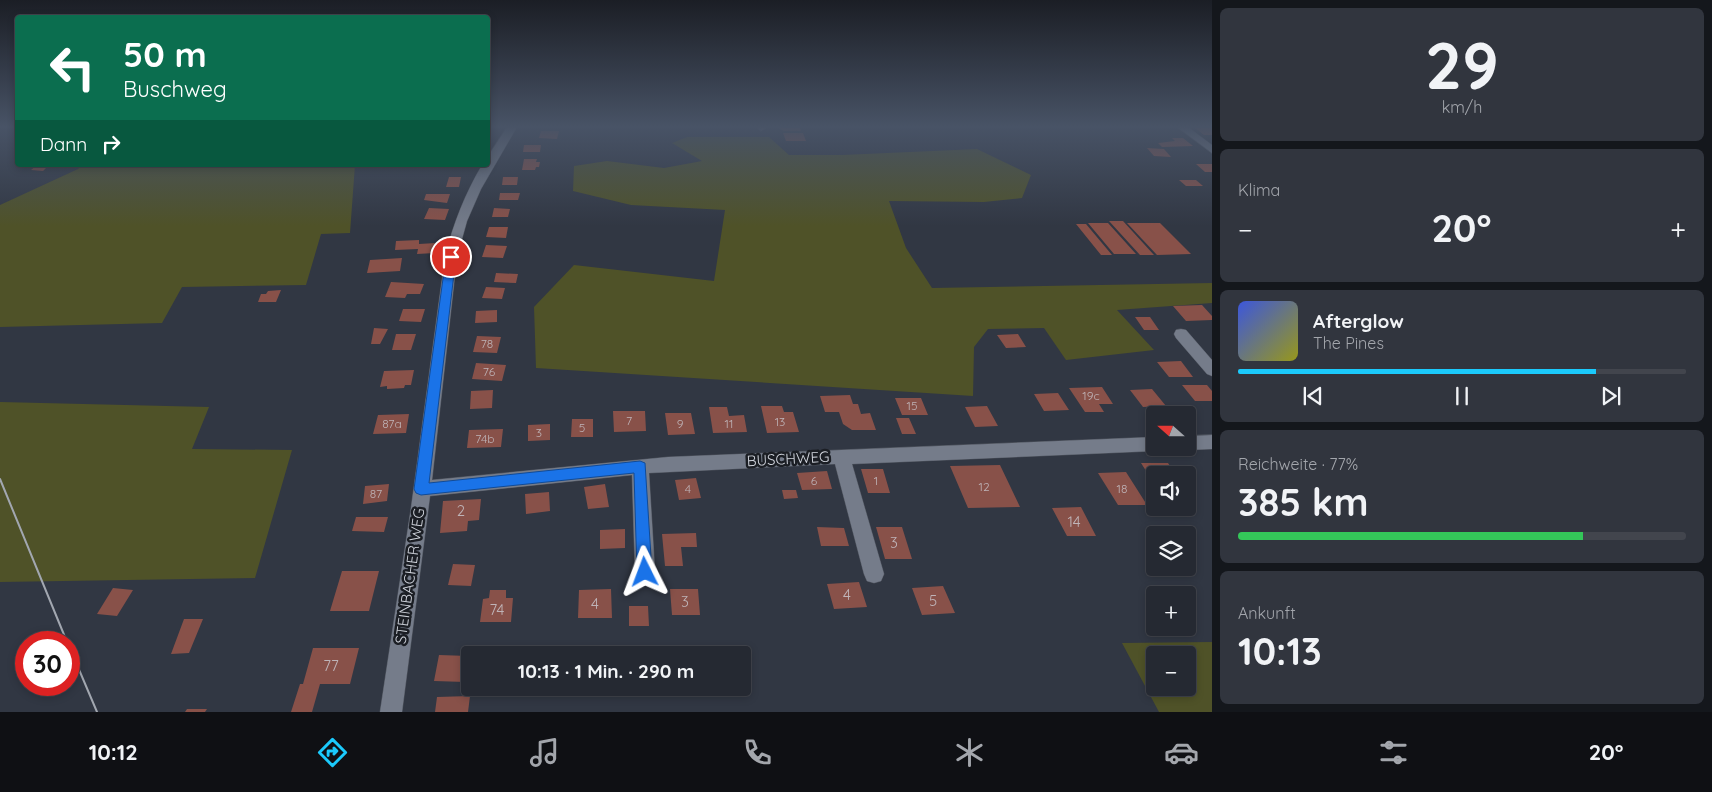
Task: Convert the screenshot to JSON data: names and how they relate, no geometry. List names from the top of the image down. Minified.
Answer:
{"streets":{"street":["BUSCHWEG","STEINBACHER WEG"]},"crossings":[["BUSCHWEG","STEINBACHER WEG"]],"house_numbers":["78","76","19c","15","7","13","87a","9","11","5","3","74b","6","1","12","4","18","87","2","14","3","4","5","3","4","74","77"],"north":"left","page":{"tile":[["29","km/h"],"Klima",["Reichweite · 77%","385 km"],["Ankunft","10:13"]],"turn":["50 m","Buschweg"],"then":"Dann","heat":["−","20°","+"],"song":["Afterglow","The Pines"],"map_buttons":["+","−"],"limit":"30","trip":"10:13 · 1 Min. · 290 m","tabs":["10:12","20°"]}}
